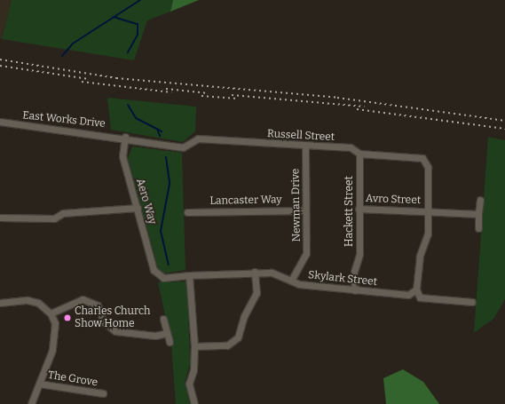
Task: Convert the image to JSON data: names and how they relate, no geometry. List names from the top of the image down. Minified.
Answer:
{"streets":{"street":["East Works Drive","Russell Street","Avro Street","Lancaster Way","Aero Way","Newman Drive","Hackett Street","Skylark Street","The Grove"]},"crossings":[["East Works Drive","Russell Street"],["East Works Drive","Aero Way"],["Russell Street","Avro Street"],["Russell Street","Aero Way"],["Russell Street","Newman Drive"],["Russell Street","Hackett Street"],["Avro Street","Hackett Street"],["Lancaster Way","Newman Drive"],["Aero Way","Skylark Street"],["Newman Drive","Skylark Street"],["Hackett Street","Skylark Street"]],"places":["Charles Church Show Home"]}
